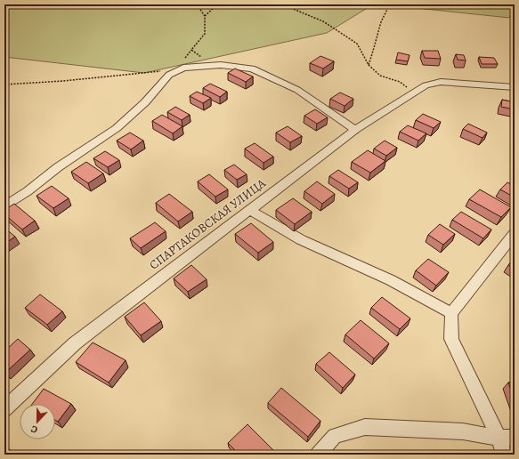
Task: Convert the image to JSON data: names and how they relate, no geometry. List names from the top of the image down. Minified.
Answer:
{"streets":{"street":["СПАРТАКОВСКАЯ УЛИЦА"]},"north":"bottom"}
